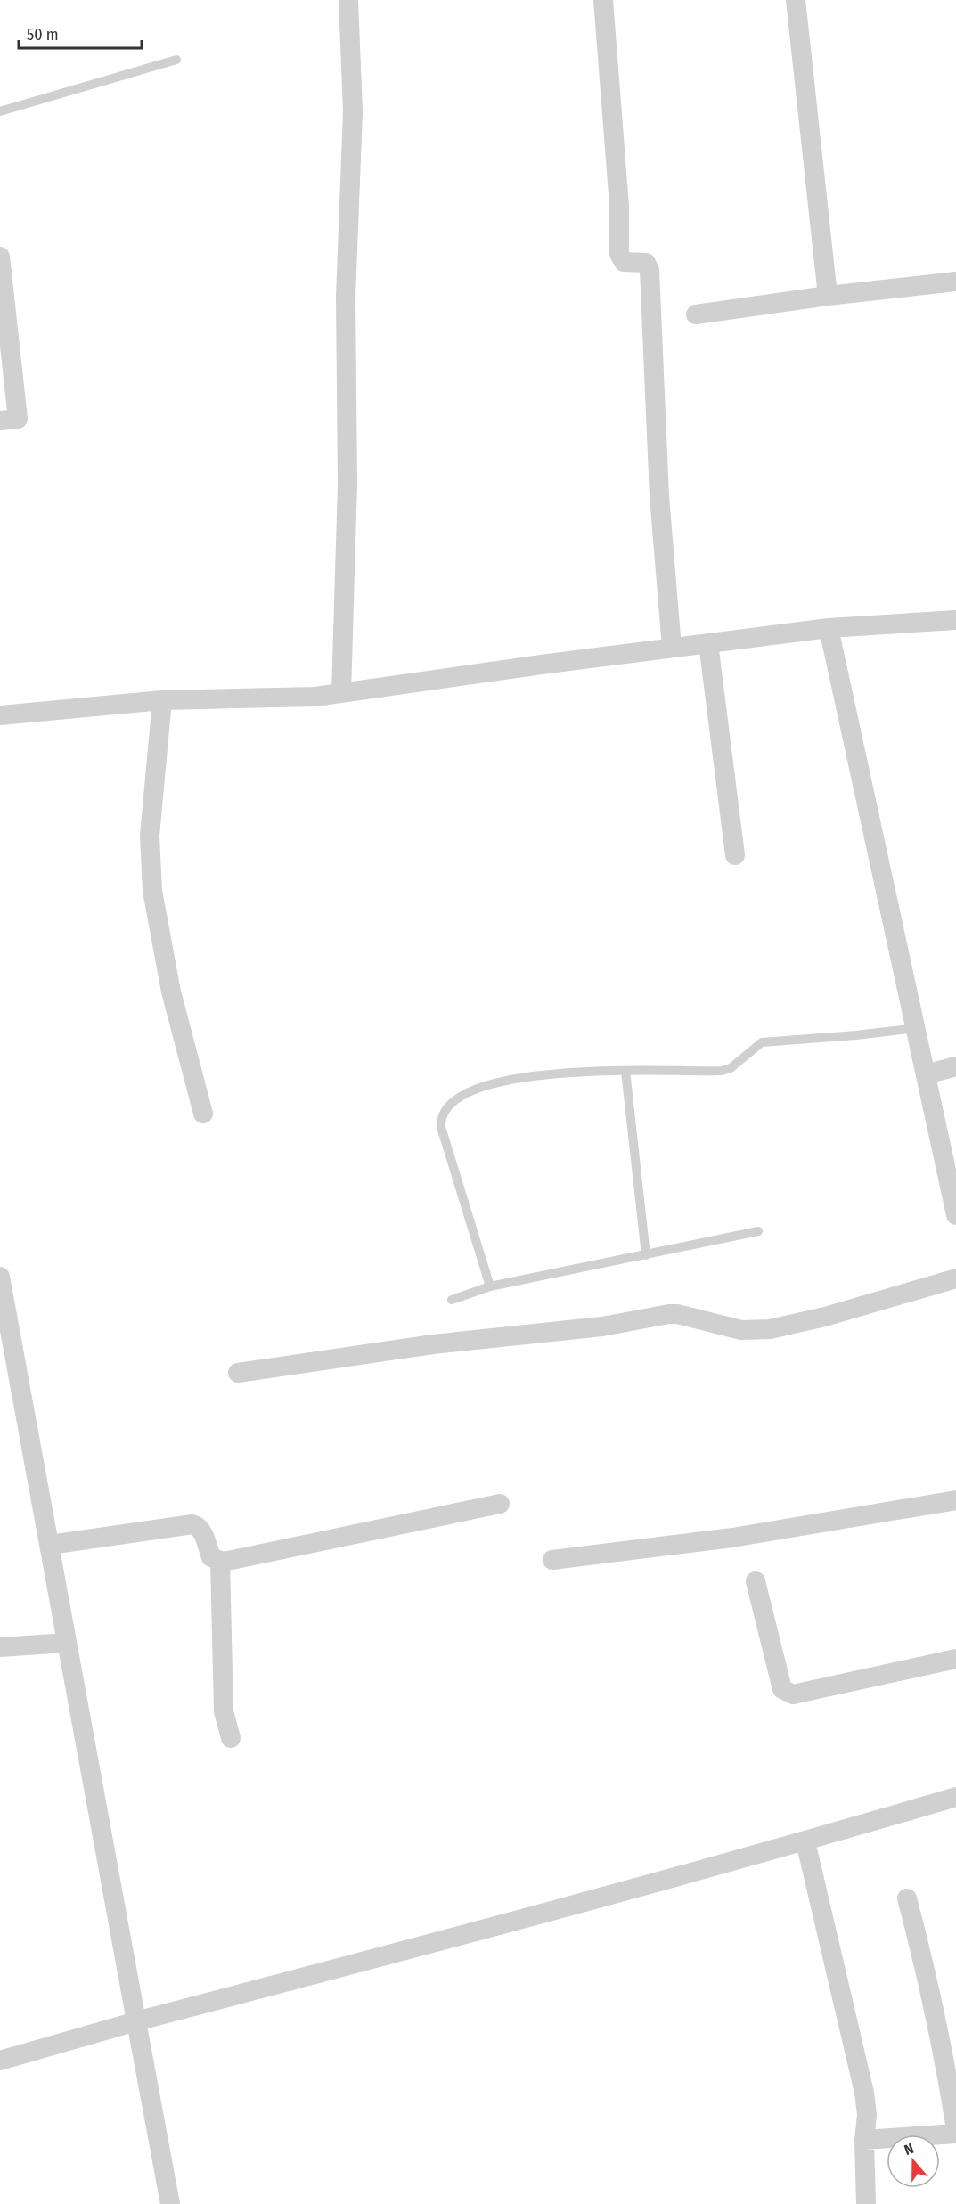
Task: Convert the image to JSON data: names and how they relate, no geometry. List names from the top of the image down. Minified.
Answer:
{"scale_bar":"50 m","north":"top"}
